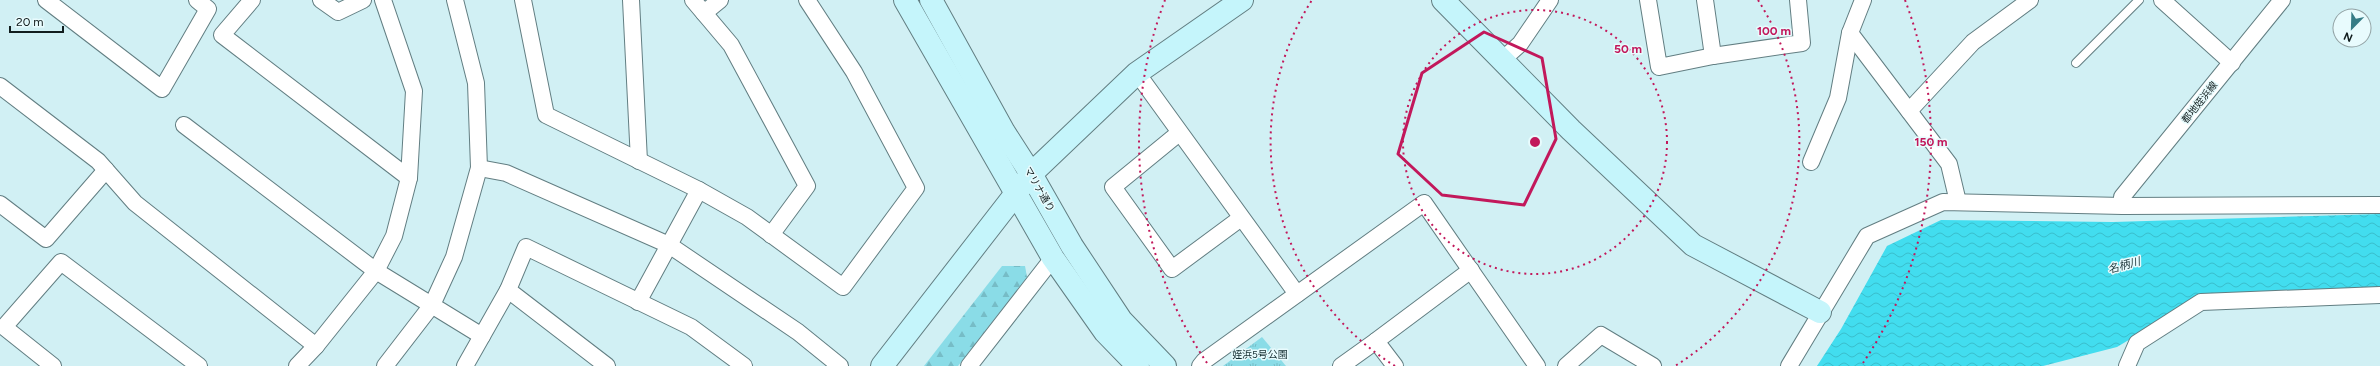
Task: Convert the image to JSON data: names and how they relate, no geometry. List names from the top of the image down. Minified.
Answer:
{"streets":{"street":["都地姪浜線","マリナ通り"]},"water":["名柄川"],"parks":["姪浜5号公園"],"scale_bar":"20 m","north":"bottom left","rings":["100 m","50 m","150 m"]}
